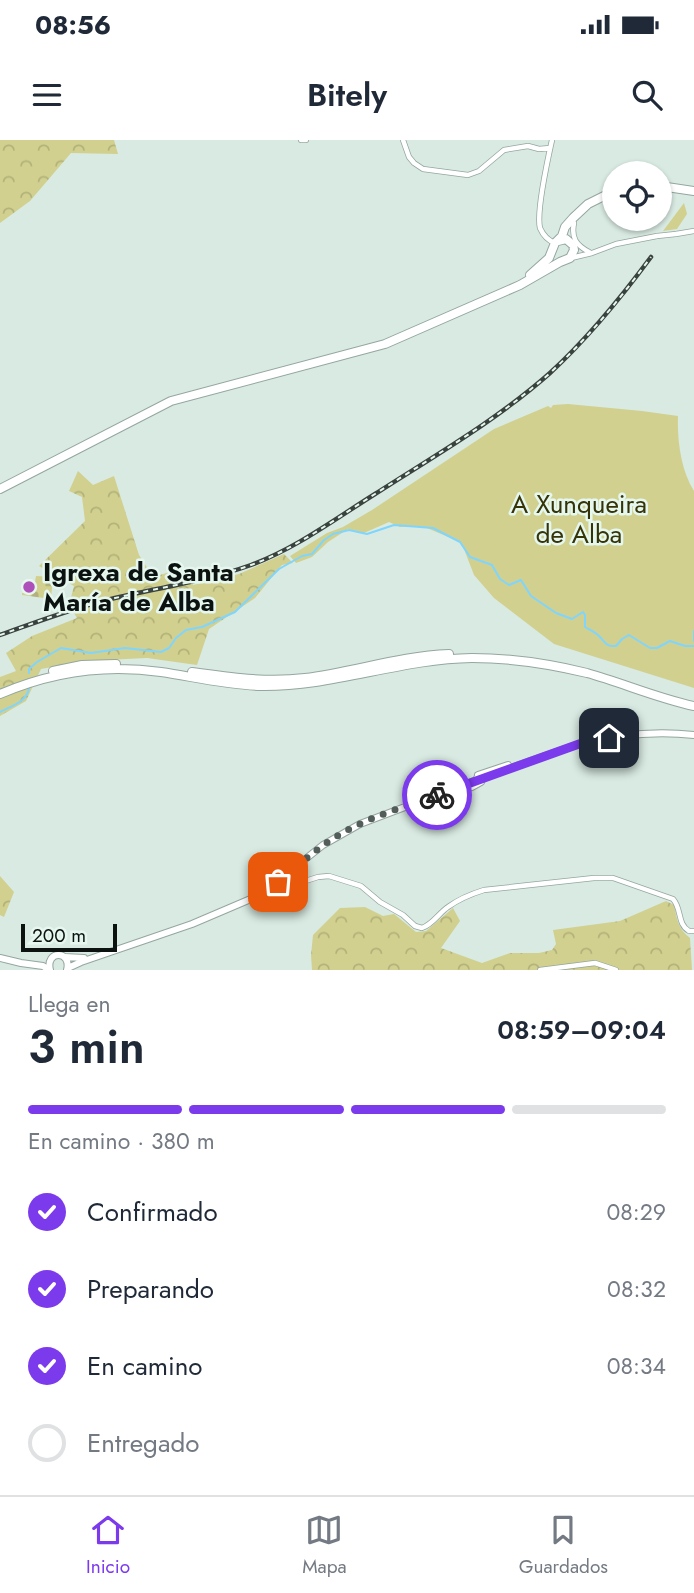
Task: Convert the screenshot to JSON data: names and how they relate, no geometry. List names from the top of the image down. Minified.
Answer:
{"parks":["A Xunqueira de Alba"],"places":["Igrexa de Santa María de Alba"],"scale_bar":"200 m","page":{"status":"08:56","header":"Bitely","scale":"200 m","heading":["3 min","Llega en","08:59–09:04"],"bar":"En camino · 380 m","list":[["Confirmado","08:29"],["Preparando","08:32"],["En camino","08:34"],"Entregado"],"tabs":["Inicio","Mapa","Guardados"]}}
